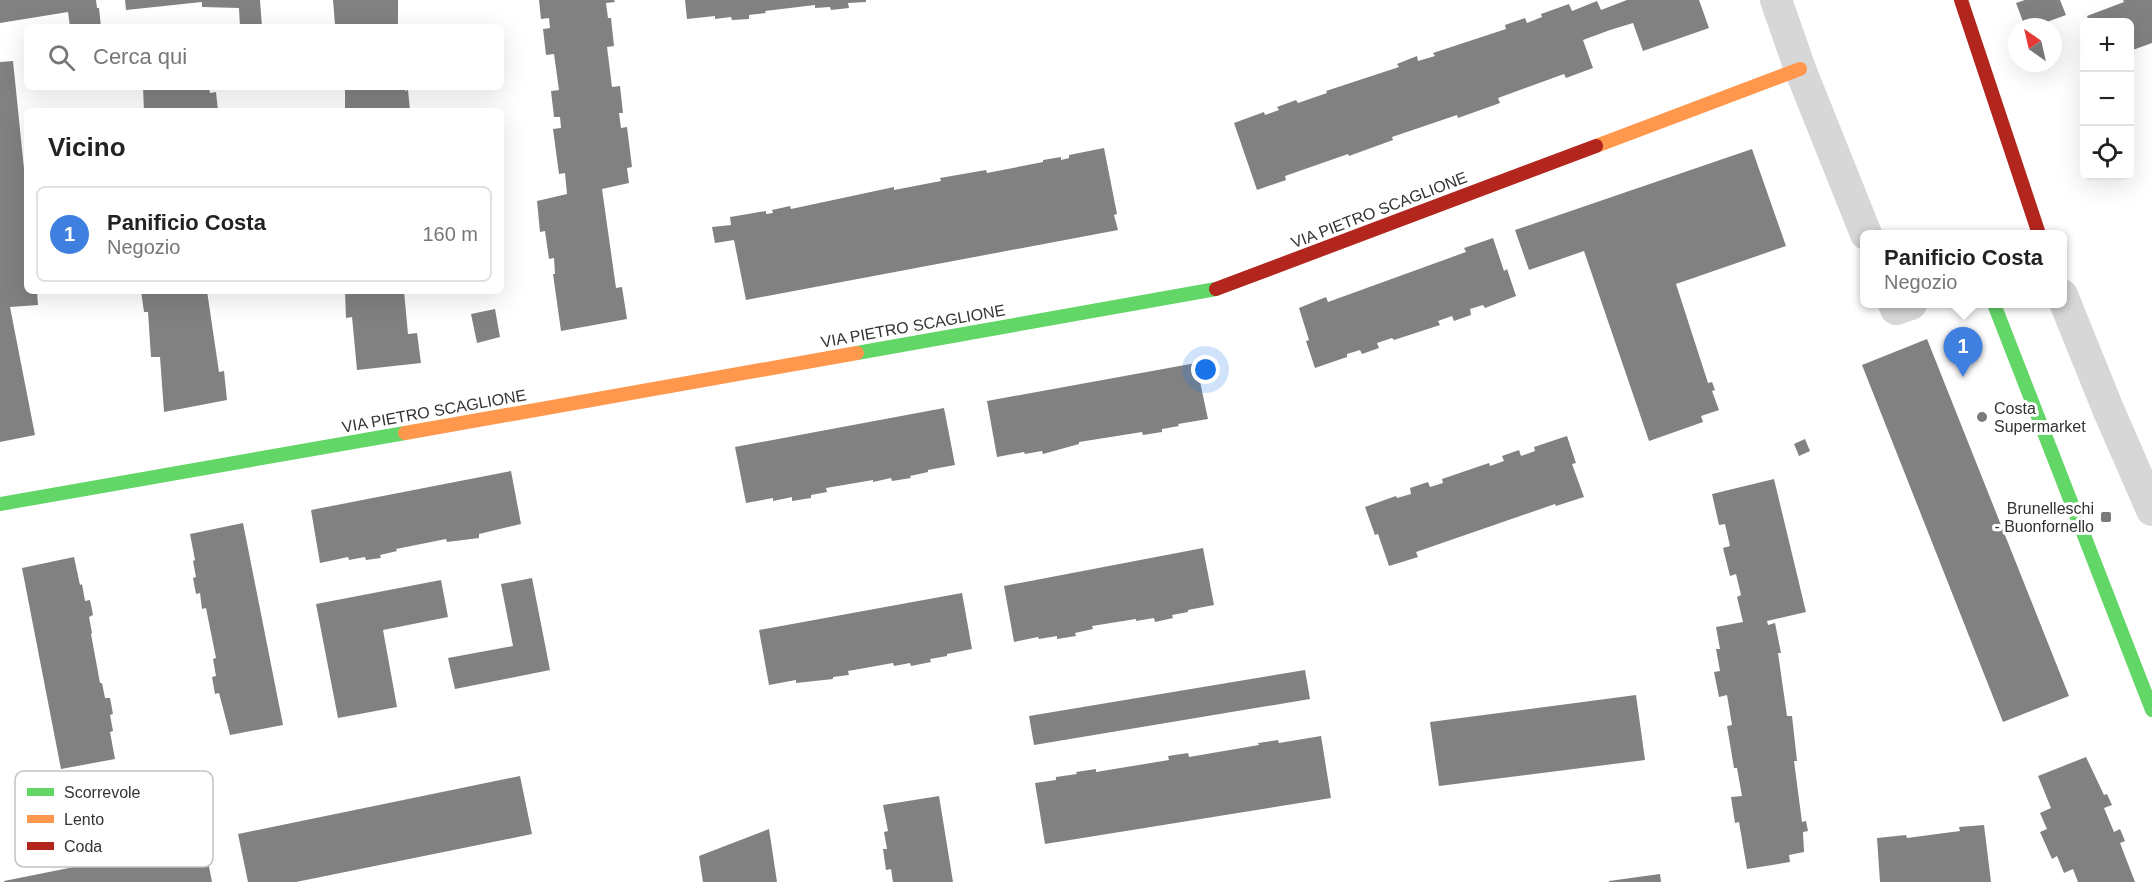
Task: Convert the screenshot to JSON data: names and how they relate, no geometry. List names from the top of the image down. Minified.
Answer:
{"streets":{"street":["VIA PIETRO SCAGLIONE"]},"places":{"other":["Costa Supermarket"],"transit":["Brunelleschi - Buonfornello"]},"legend":["Scorrevole","Lento","Coda"],"north":"top left","page":{"map_buttons":["+","−"],"search":"Cerca qui","heading":"Vicino","list":[{"mark":"1","name":"Panificio Costa","note":"Negozio","value":"160 m"}],"popup":["Panificio Costa","Negozio"],"pins":"1"}}
